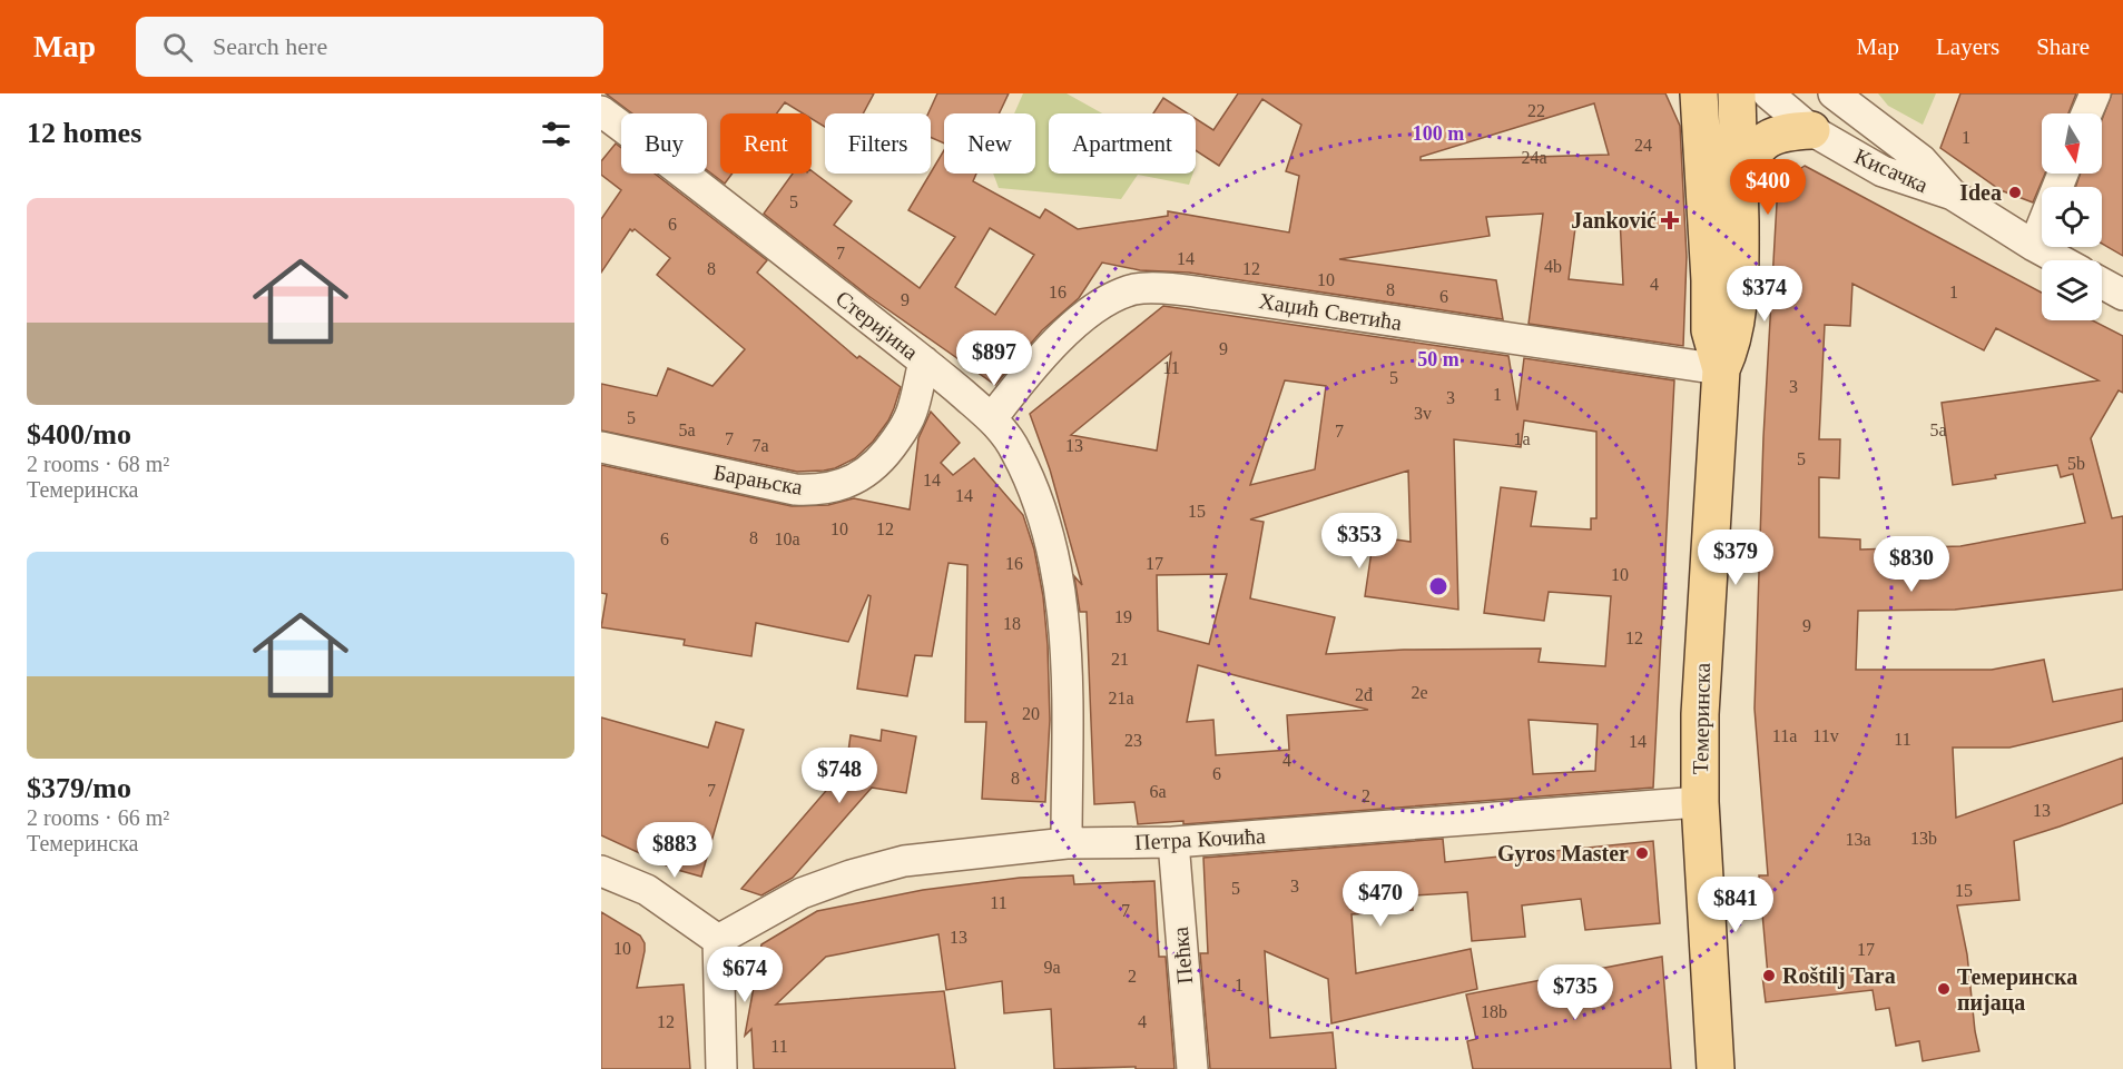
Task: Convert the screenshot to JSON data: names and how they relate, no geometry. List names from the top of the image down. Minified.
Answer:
{"streets":{"main road":["Темеринска"],"street":["Кисачка","Хаџић Светића","Стеријина","Барањска","Петра Кочића","Пећка"]},"crossings":[["Хаџић Светића","Стеријина"],["Хаџић Светића","Темеринска"],["Стеријина","Барањска"],["Стеријина","Петра Кочића"],["Темеринска","Петра Кочића"],["Петра Кочића","Пећка"]],"places":{"other":["Idea","Gyros Master","Roštilj Tara","Темеринска пијаца"],"health":["Janković"]},"house_numbers":["22","1","24","24a","5","6","7","14","4b","8","12","10","4","8","16","1","6","9","9","11","5","3","1","3","3v","5","5a","5a","7","7","1a","7a","13","5","5b","14","14","15","10","12","8","6","10a","16","17","10","19","18","9","12","21","2e","2đ","21a","20","11a","11v","11","23","14","4","6","8","7","6a","2","13","13b","13a","3","5","15","11","7","13","10","17","9a","2","1","18b","12","4","11"],"north":"bottom","page":{"header":"Map","search":"Search here","nav":["Map","Layers","Share"],"heading":"12 homes","chip":["Buy","Rent","Filters","New","Apartment"],"price":["$400","$374","$897","$353","$379","$830","$748","$883","$470","$841","$674","$735"],"list":[{"name":"$400/mo","note":"2 rooms · 68 m² · Темеринска"},{"name":"$379/mo","note":"2 rooms · 66 m² · Темеринска"}]},"rings":["100 m","50 m"]}
